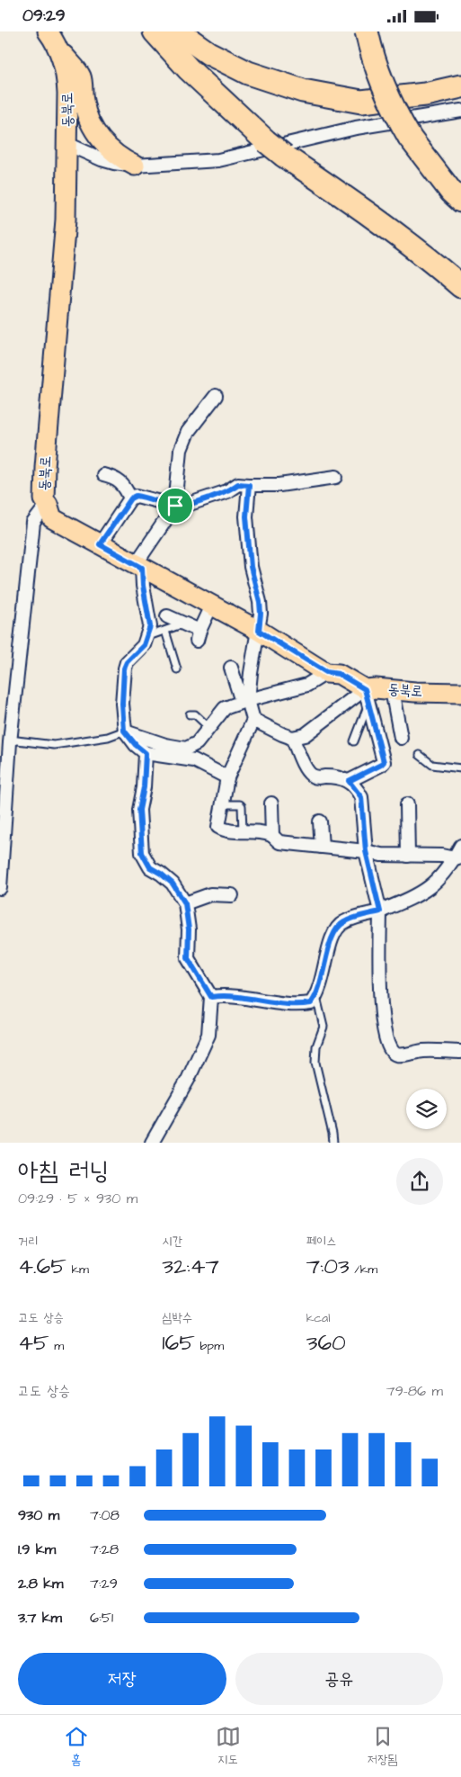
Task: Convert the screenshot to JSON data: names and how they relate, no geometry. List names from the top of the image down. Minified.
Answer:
{"streets":{"main road":["동북로"]},"page":{"status":"09:29","heading":["아침 러닝","09:29 · 5 × 930 m"],"stats":[["거리","4.65 km"],["시간","32:47"],["페이스","7:03 /km"],["고도 상승","45 m"],["심박수","165 bpm"],["kcal","360"]],"chart":["고도 상승","79–86 m"],"list":[{"name":"930 m","note":"7:08"},{"name":"1.9 km","note":"7:28"},{"name":"2.8 km","note":"7:29"},{"name":"3.7 km","note":"6:51"}],"buttons":["저장","공유"],"tabs":["홈","지도","저장됨"]}}
